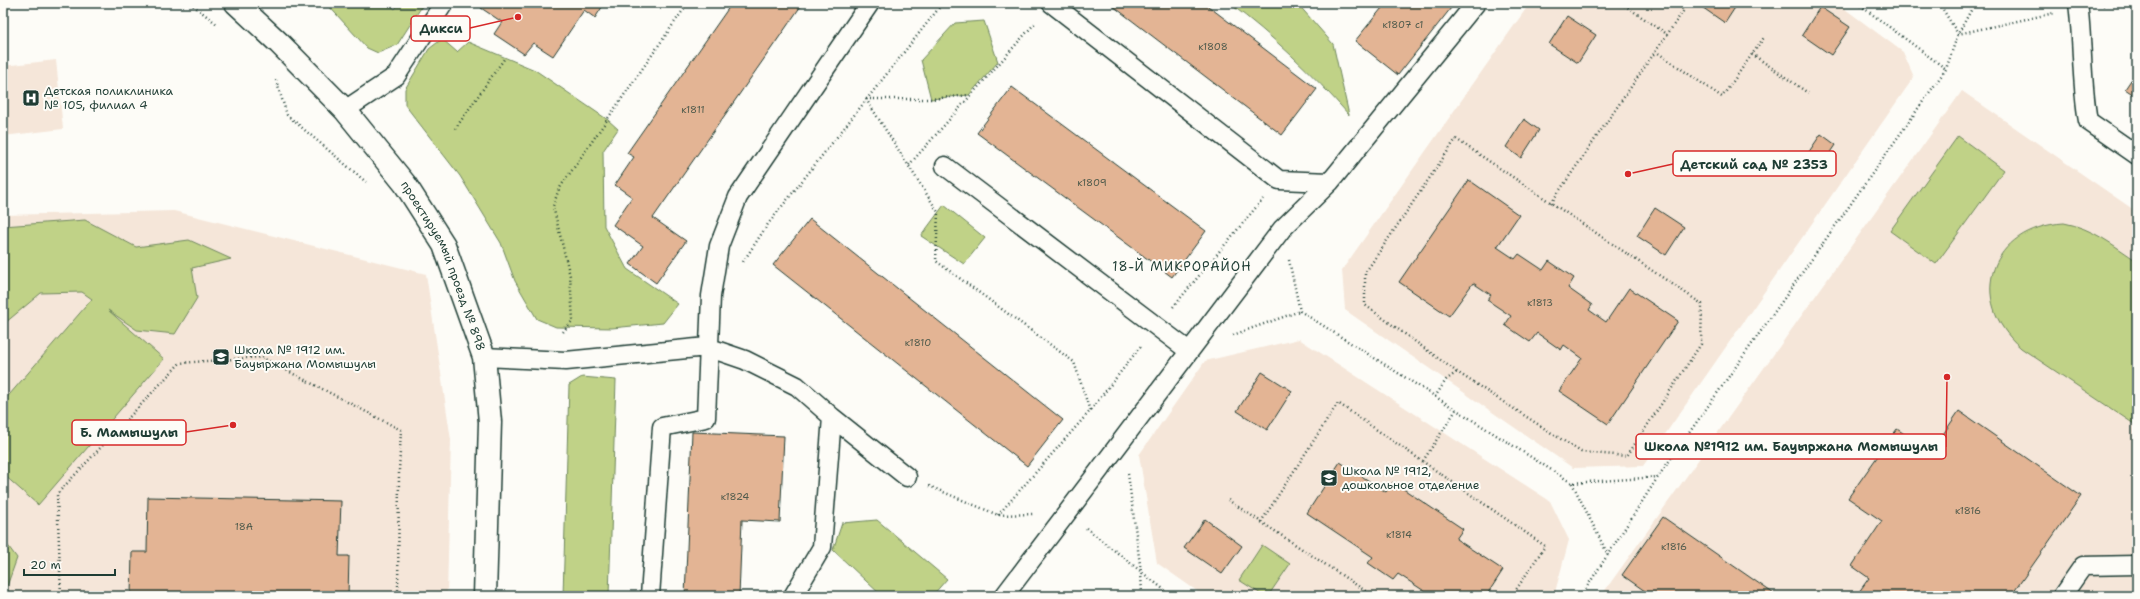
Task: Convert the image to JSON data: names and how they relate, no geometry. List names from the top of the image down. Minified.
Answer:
{"streets":{"main road":["проектируемый проезд № 898"]},"districts":["18-Й МИКРОРАЙОН"],"places":{"other":["Дикси","Детский сад № 2353","Школа №1912 им. Бауыржана Момышулы","Б. Мамышулы"],"hospital":["Детская поликлиника № 105, филиал 4"],"school or university":["Школа № 1912 им. Бауыржана Момышулы","Школа № 1912, дошкольное отделение"]},"house_numbers":["к1807 с1","к1808","к1811","к1809","к1813","к1810","к1824","к1816","18А","к1814","к1816"],"scale_bar":"20 m"}
